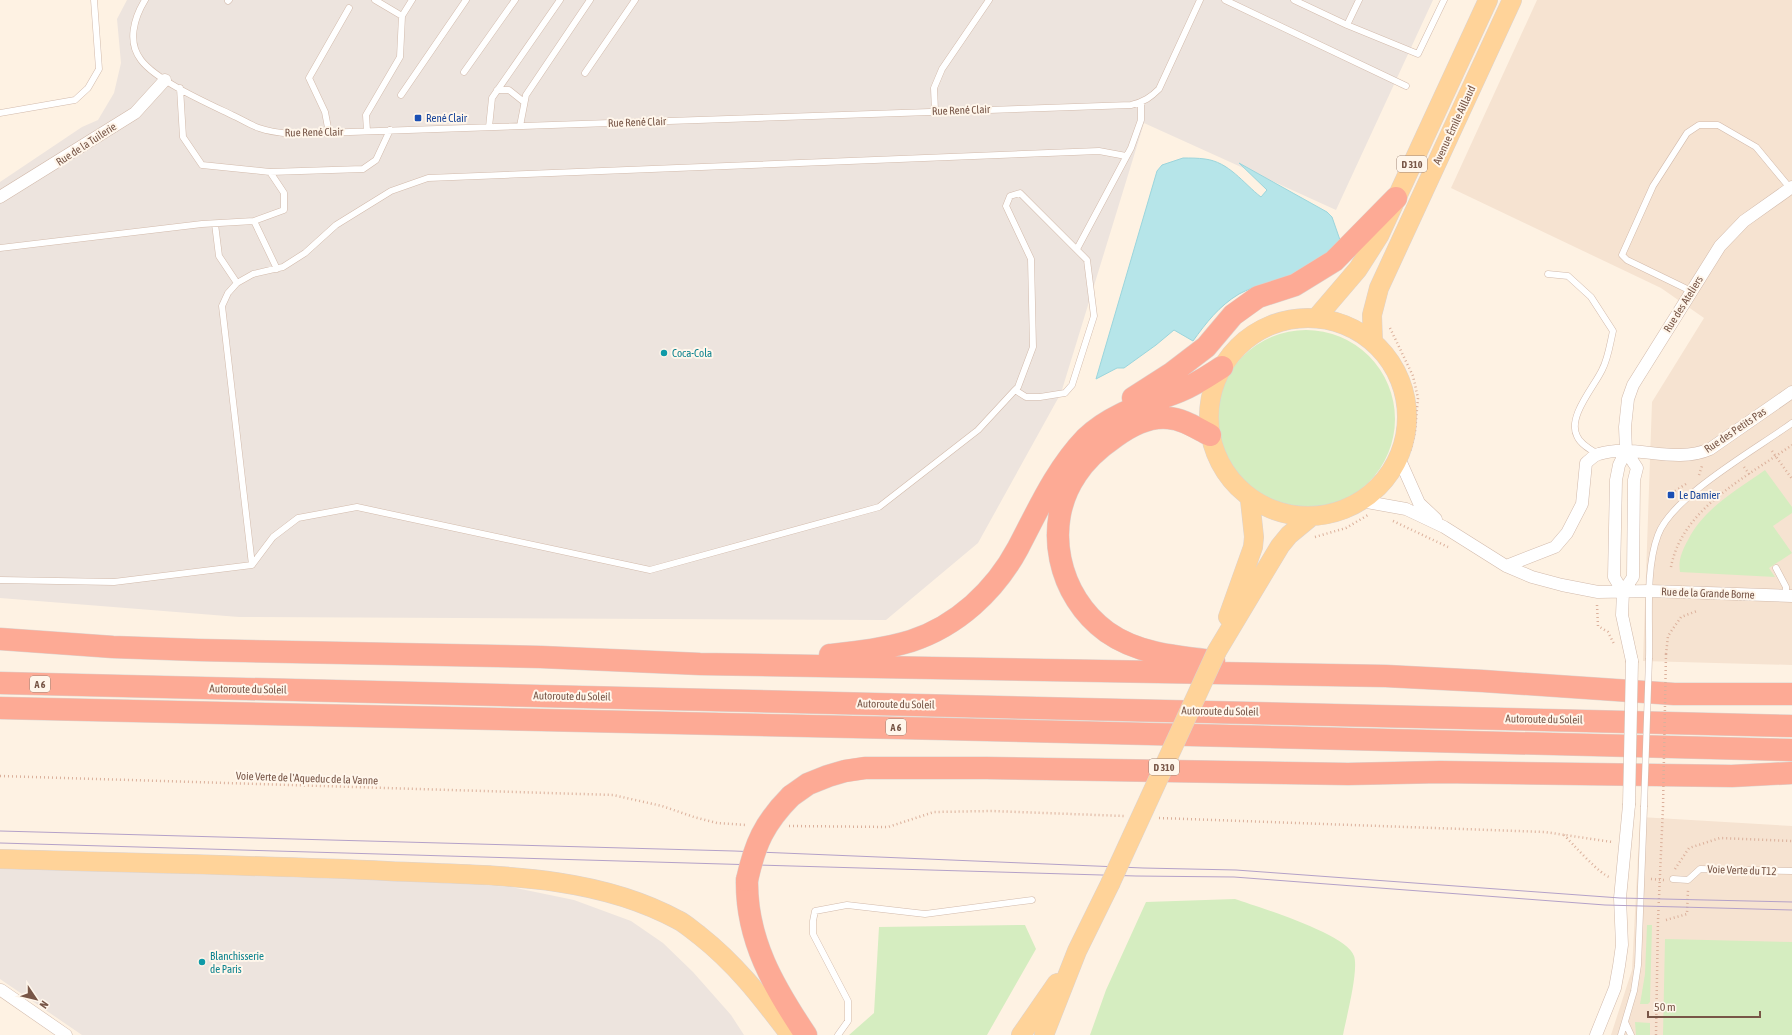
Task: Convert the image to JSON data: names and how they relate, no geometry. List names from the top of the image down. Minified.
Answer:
{"streets":{"highway":["A 6","Autoroute du Soleil"],"main road":["Avenue Émile Aillaud","D 310"],"street":["Rue de la Tuilerie","Rue des Ateliers","Rue des Petits Pas","Rue de la Grande Borne"],"lane":["Rue René Clair","Voie Verte du T12"],"path":["Voie Verte de l'Aqueduc de la Vanne"]},"crossings":[["Rue René Clair","Rue de la Tuilerie"],["Rue des Ateliers","Rue des Petits Pas"]],"places":{"transit":["René Clair","Le Damier"],"other":["Coca-Cola","Blanchisserie de Paris"]},"scale_bar":"50 m","north":"bottom right"}
